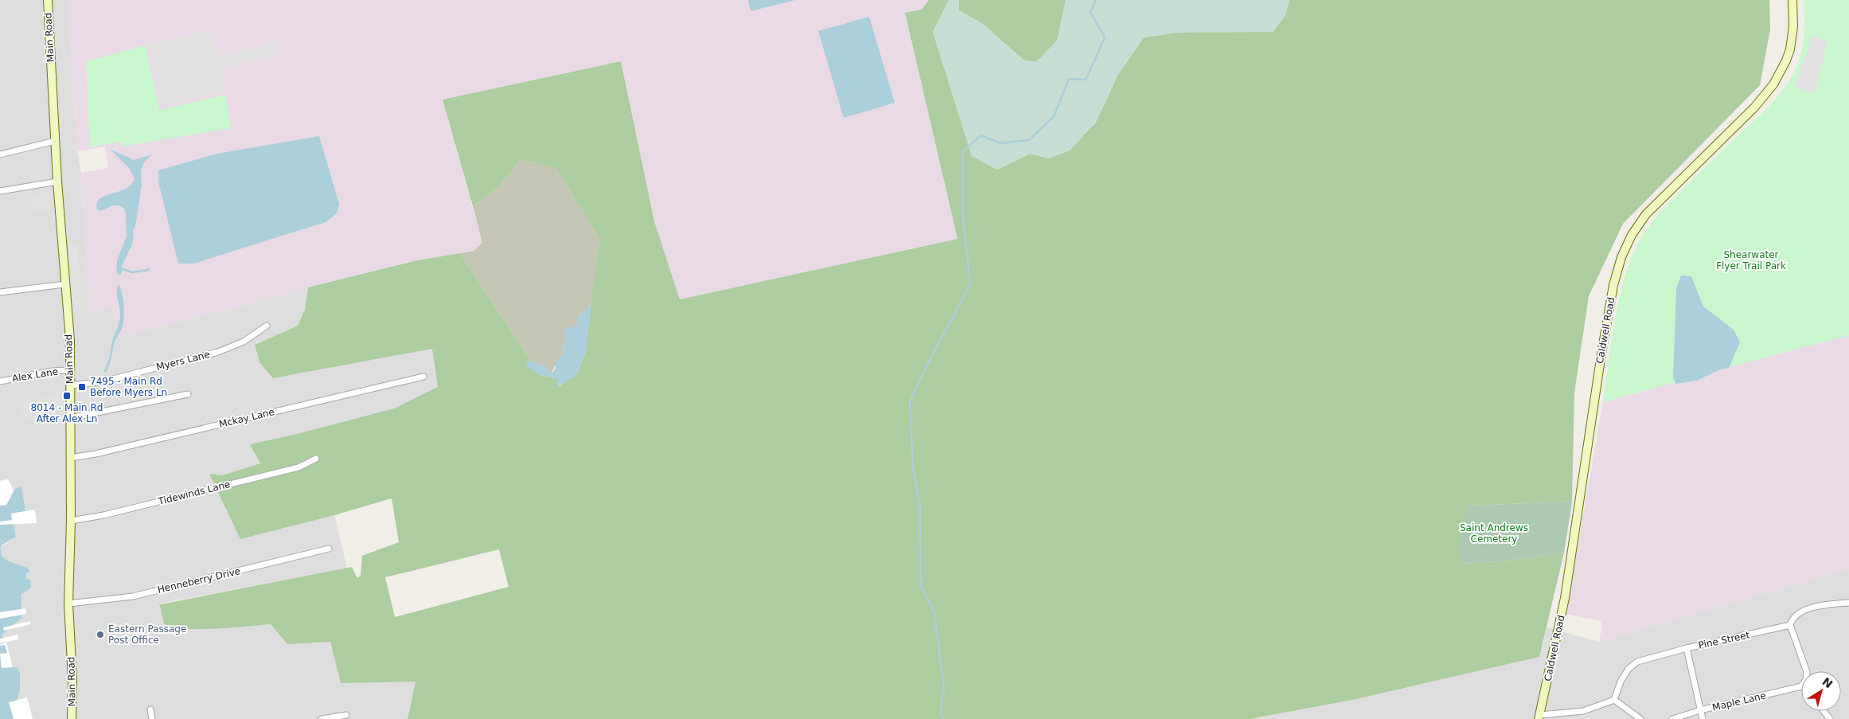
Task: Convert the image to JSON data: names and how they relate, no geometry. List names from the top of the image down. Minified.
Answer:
{"streets":{"street":["Main Road","Caldwell Road","Myers Lane","Alex Lane","Mckay Lane","Tidewinds Lane","Henneberry Drive","Pine Street","Maple Lane"]},"crossings":[["Main Road","Myers Lane"],["Main Road","Alex Lane"],["Main Road","Mckay Lane"],["Main Road","Tidewinds Lane"],["Main Road","Henneberry Drive"]],"parks":["Shearwater Flyer Trail Park","Saint Andrews Cemetery"],"places":{"transit":["7495 - Main Rd Before Myers Ln","8014 - Main Rd After Alex Ln"],"other":["Eastern Passage Post Office"]},"north":"top right"}
